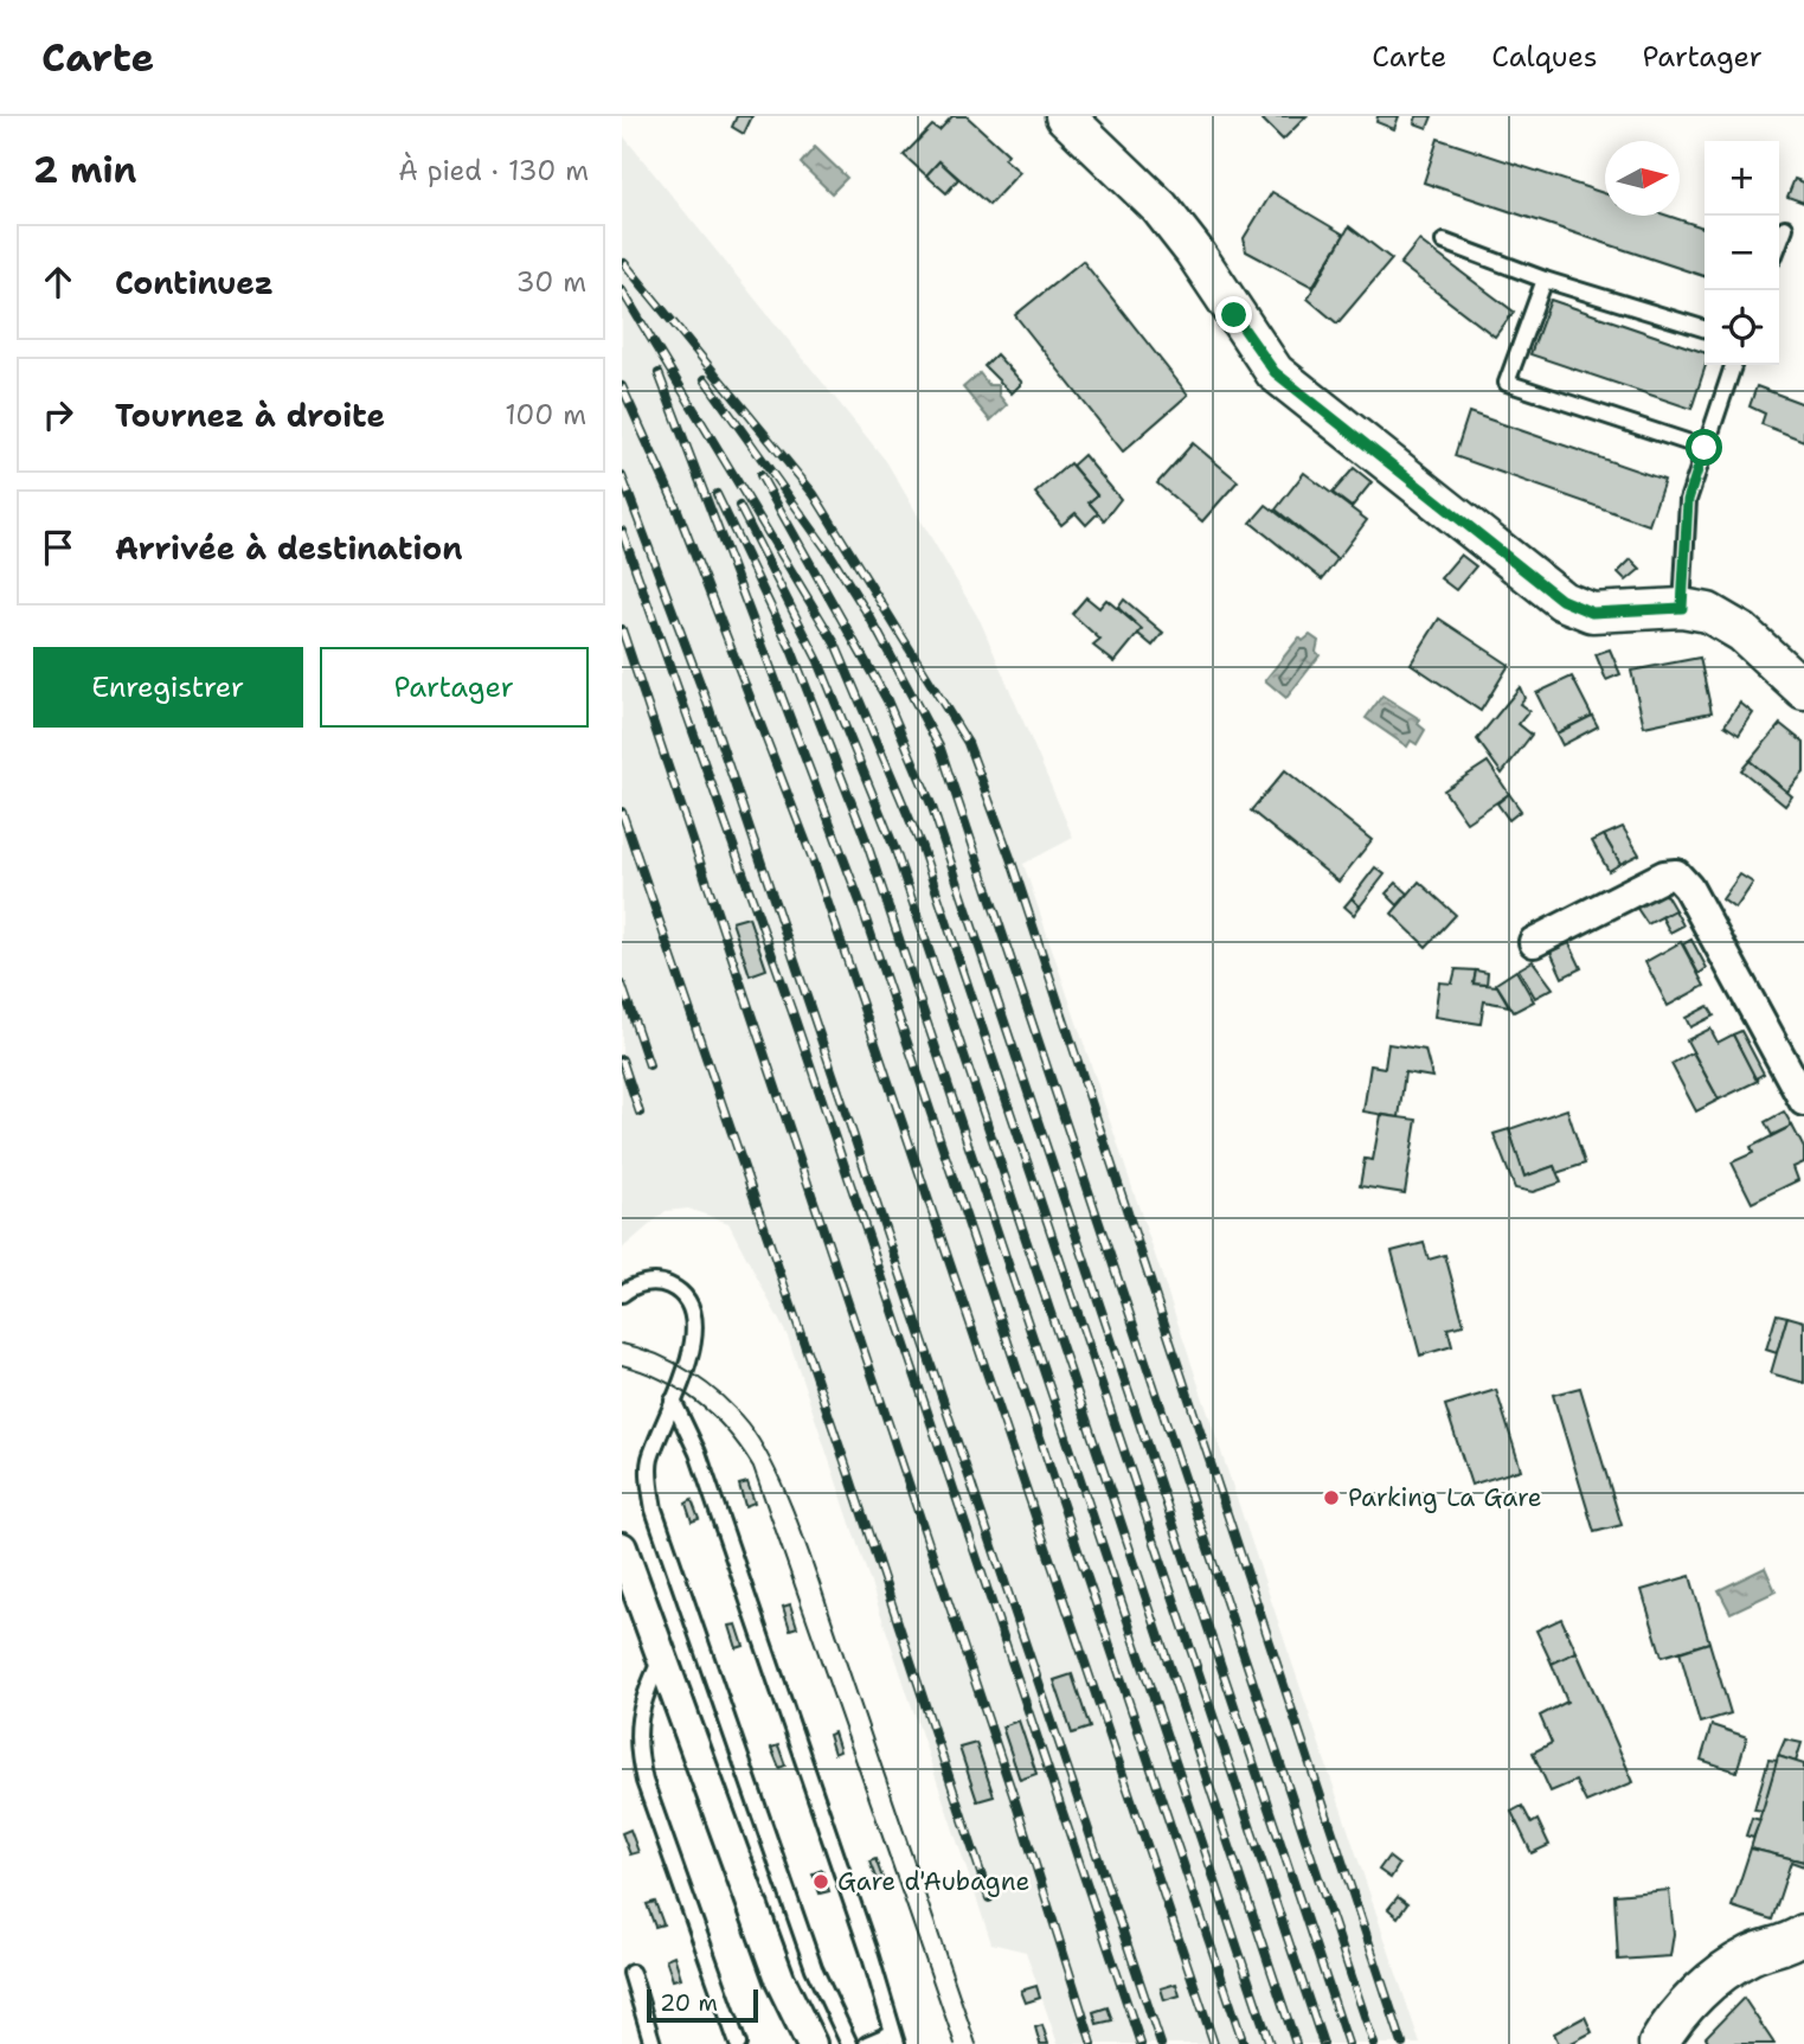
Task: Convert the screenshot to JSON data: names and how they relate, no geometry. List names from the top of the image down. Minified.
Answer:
{"places":["Parking La Gare","Gare d'Aubagne"],"scale_bar":"20 m","north":"right","page":{"header":"Carte","nav":["Carte","Calques","Partager"],"heading":["2 min","À pied · 130 m"],"map_buttons":["+","−"],"list":[["Continuez","30 m"],["Tournez à droite","100 m"],"Arrivée à destination"],"buttons":["Enregistrer","Partager"],"scale":"20 m"}}
